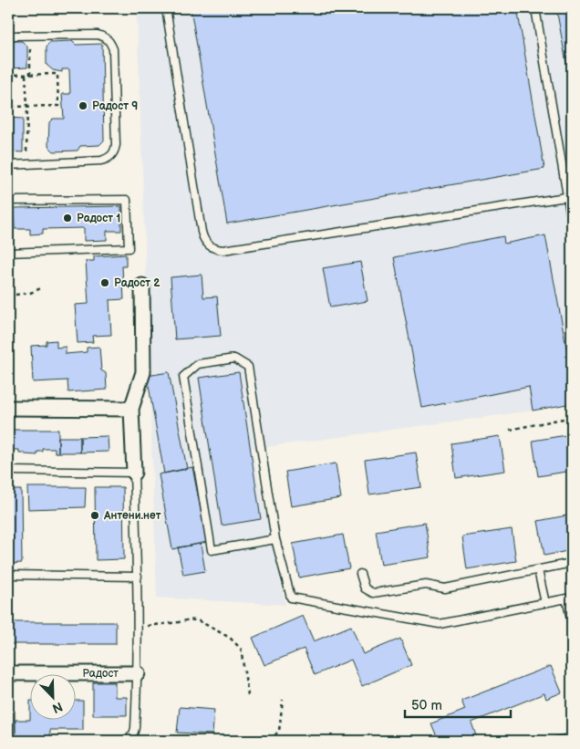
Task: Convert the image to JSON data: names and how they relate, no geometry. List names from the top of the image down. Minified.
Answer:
{"streets":{"street":["Радост"]},"places":["Радост 9","Радост 1","Радост 2","Антени.нет"],"scale_bar":"50 m","north":"bottom right"}
